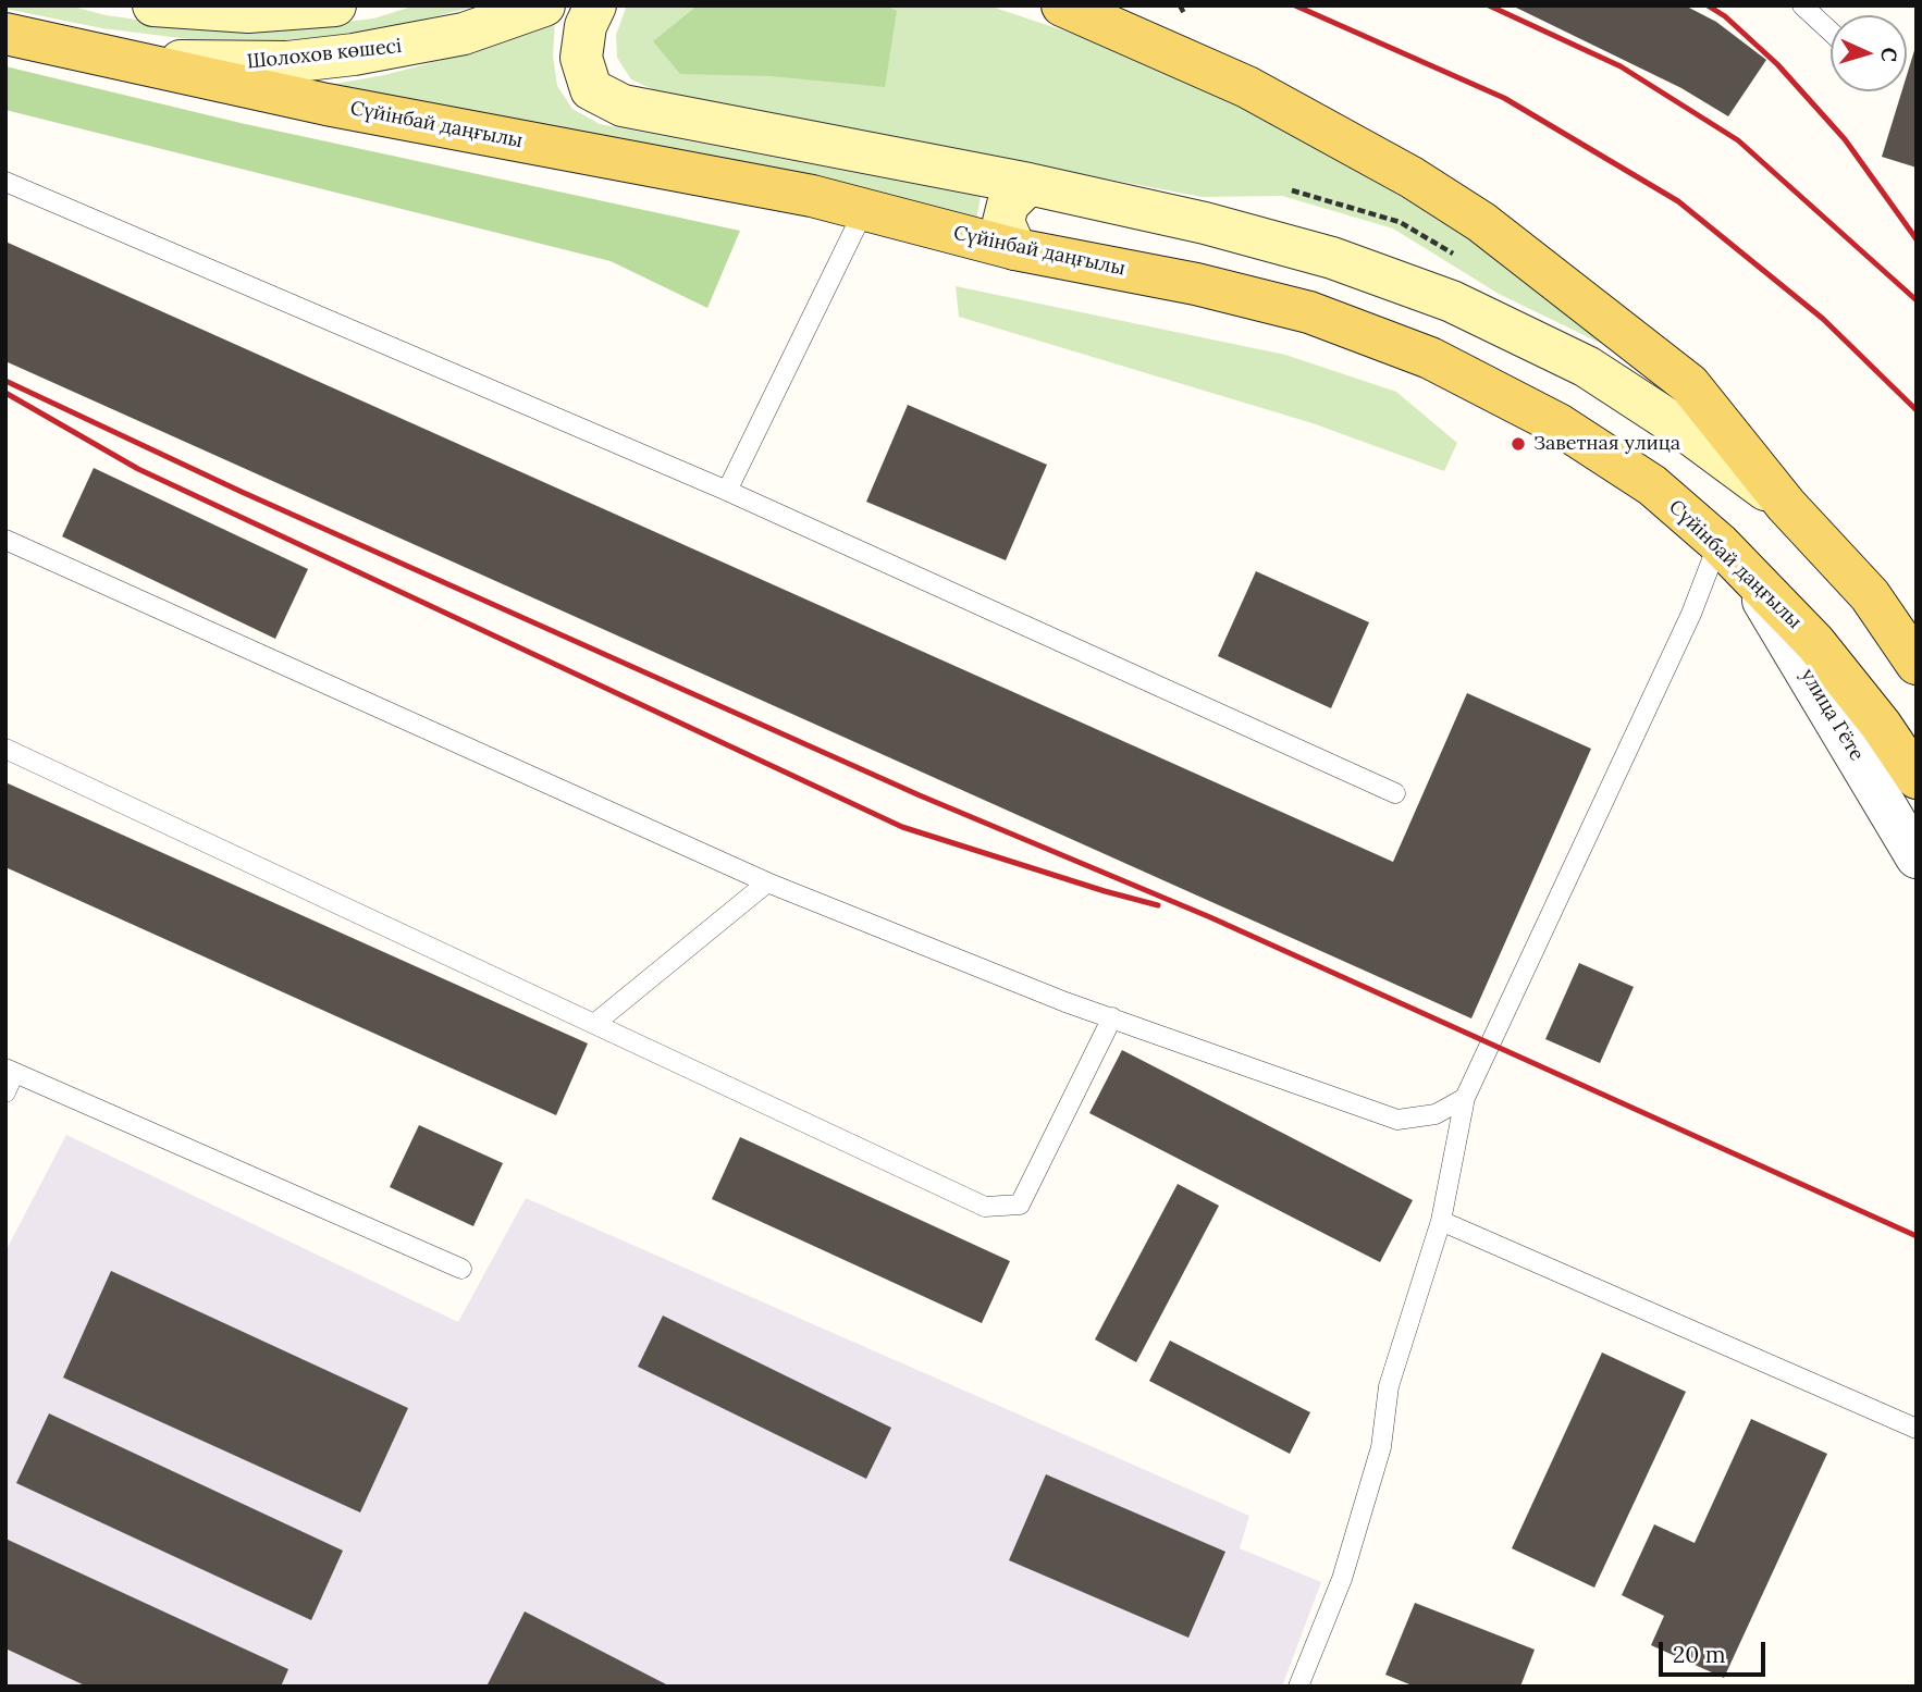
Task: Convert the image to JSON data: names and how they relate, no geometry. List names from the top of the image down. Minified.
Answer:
{"streets":{"main road":["Шолохов көшесі","Сүйінбай даңғылы"],"street":["улица Гёте"]},"crossings":[["Шолохов көшесі","Сүйінбай даңғылы"],["Сүйінбай даңғылы","улица Гёте"]],"places":["Заветная улица"],"scale_bar":"20 m","north":"right"}
